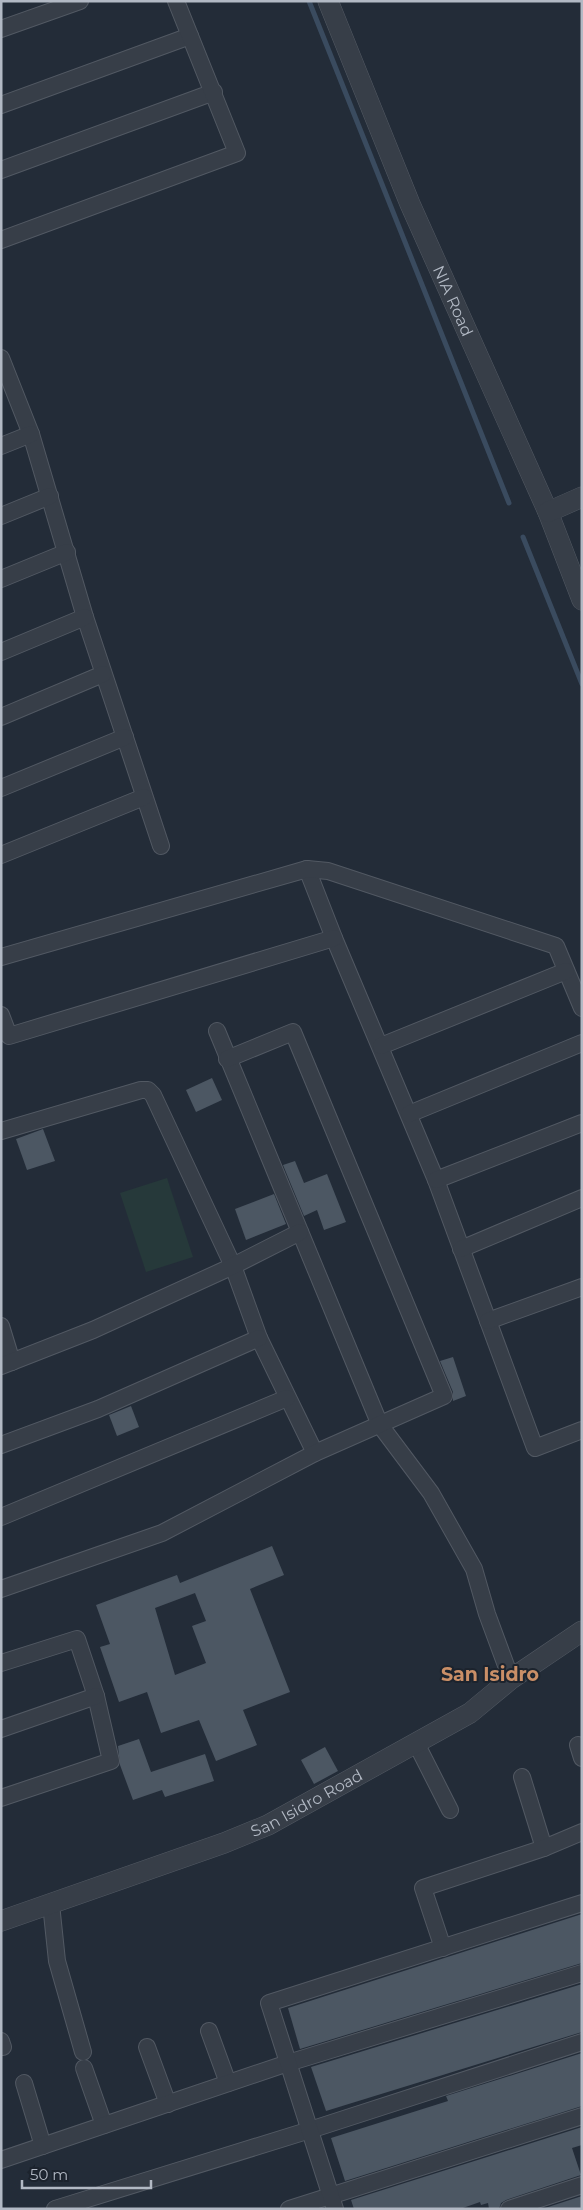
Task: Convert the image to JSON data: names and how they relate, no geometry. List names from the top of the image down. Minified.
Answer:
{"streets":{"street":["NIA Road","San Isidro Road"]},"districts":["San Isidro"],"scale_bar":"50 m"}
